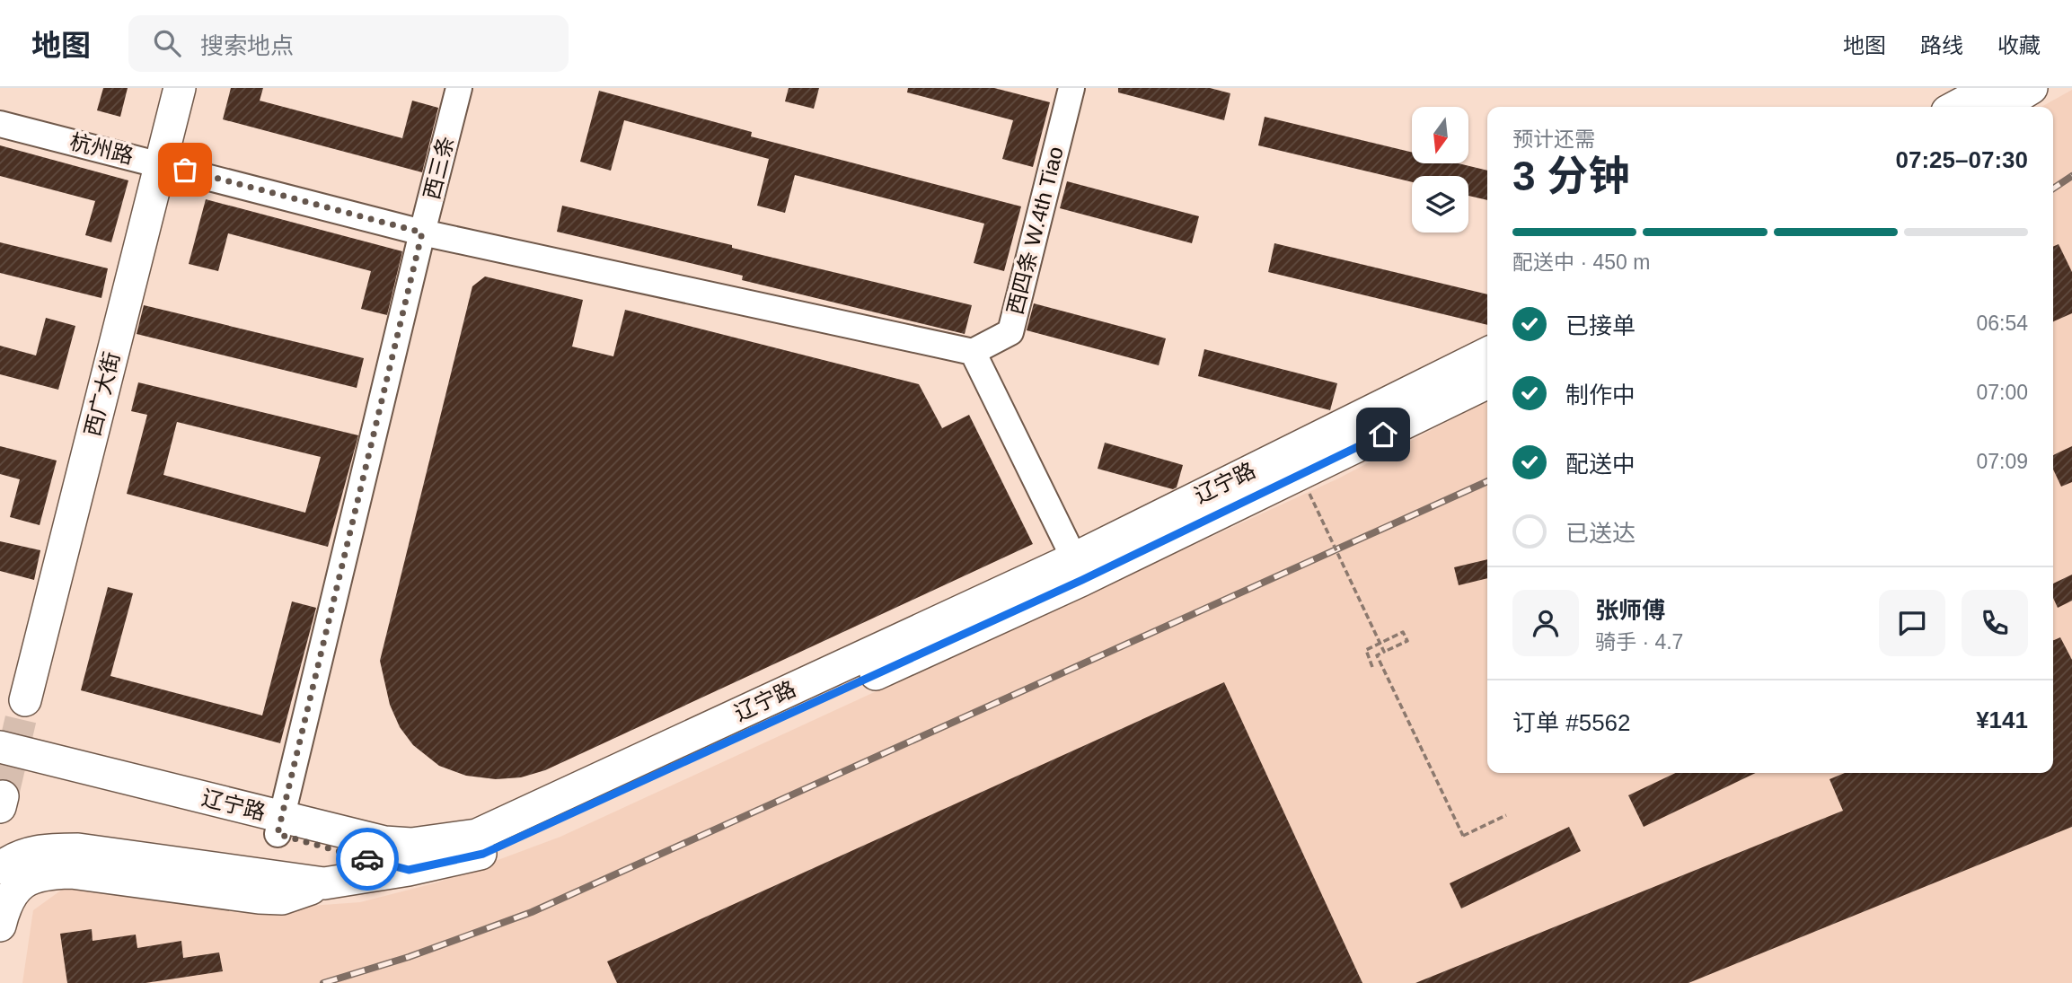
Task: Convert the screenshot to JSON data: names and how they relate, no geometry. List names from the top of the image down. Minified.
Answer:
{"streets":{"main road":["西广大街","辽宁路"],"street":["杭州路","西三条","西四条 W.4th Tiao"]},"crossings":[["杭州路","西三条"],["杭州路","西四条 W.4th Tiao"],["杭州路","西广大街"],["西三条","辽宁路"]],"north":"bottom","page":{"header":"地图","search":"搜索地点","nav":["地图","路线","收藏"],"heading":["3 分钟","预计还需","07:25–07:30"],"panel":["张师傅","骑手 · 4.7","订单 #5562","¥141"],"bar":"配送中 · 450 m","list":[["已接单","06:54"],["制作中","07:00"],["配送中","07:09"],"已送达"]}}
